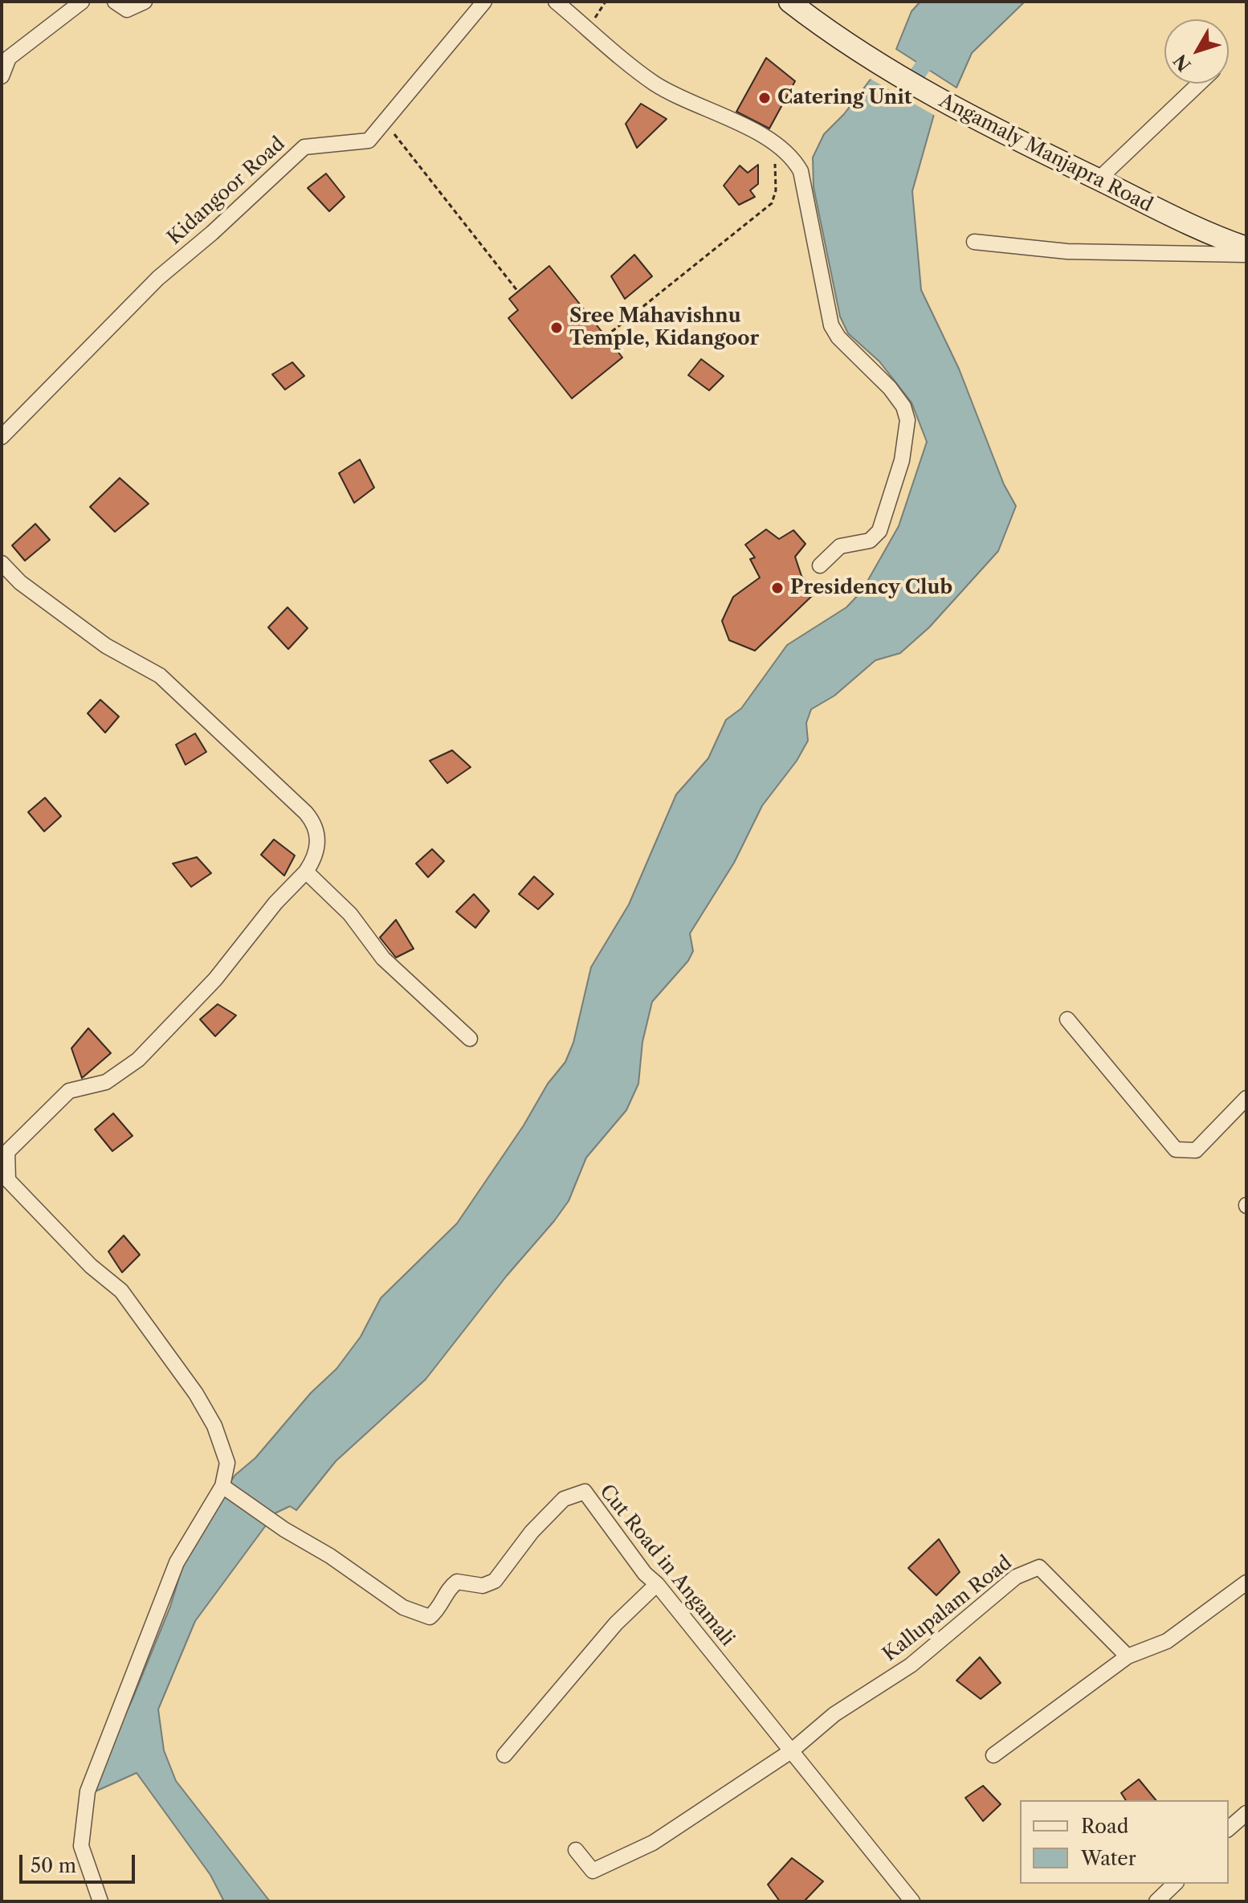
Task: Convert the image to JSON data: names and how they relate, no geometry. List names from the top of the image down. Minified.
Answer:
{"streets":{"main road":["Angamaly Manjapra Road"],"street":["Kidangoor Road","Cut Road in Angamali","Kallupalam Road"]},"crossings":[["Cut Road in Angamali","Kallupalam Road"]],"places":["Catering Unit","Sree Mahavishnu Temple, Kidangoor","Presidency Club"],"legend":["Road","Water"],"scale_bar":"50 m","north":"bottom left"}
